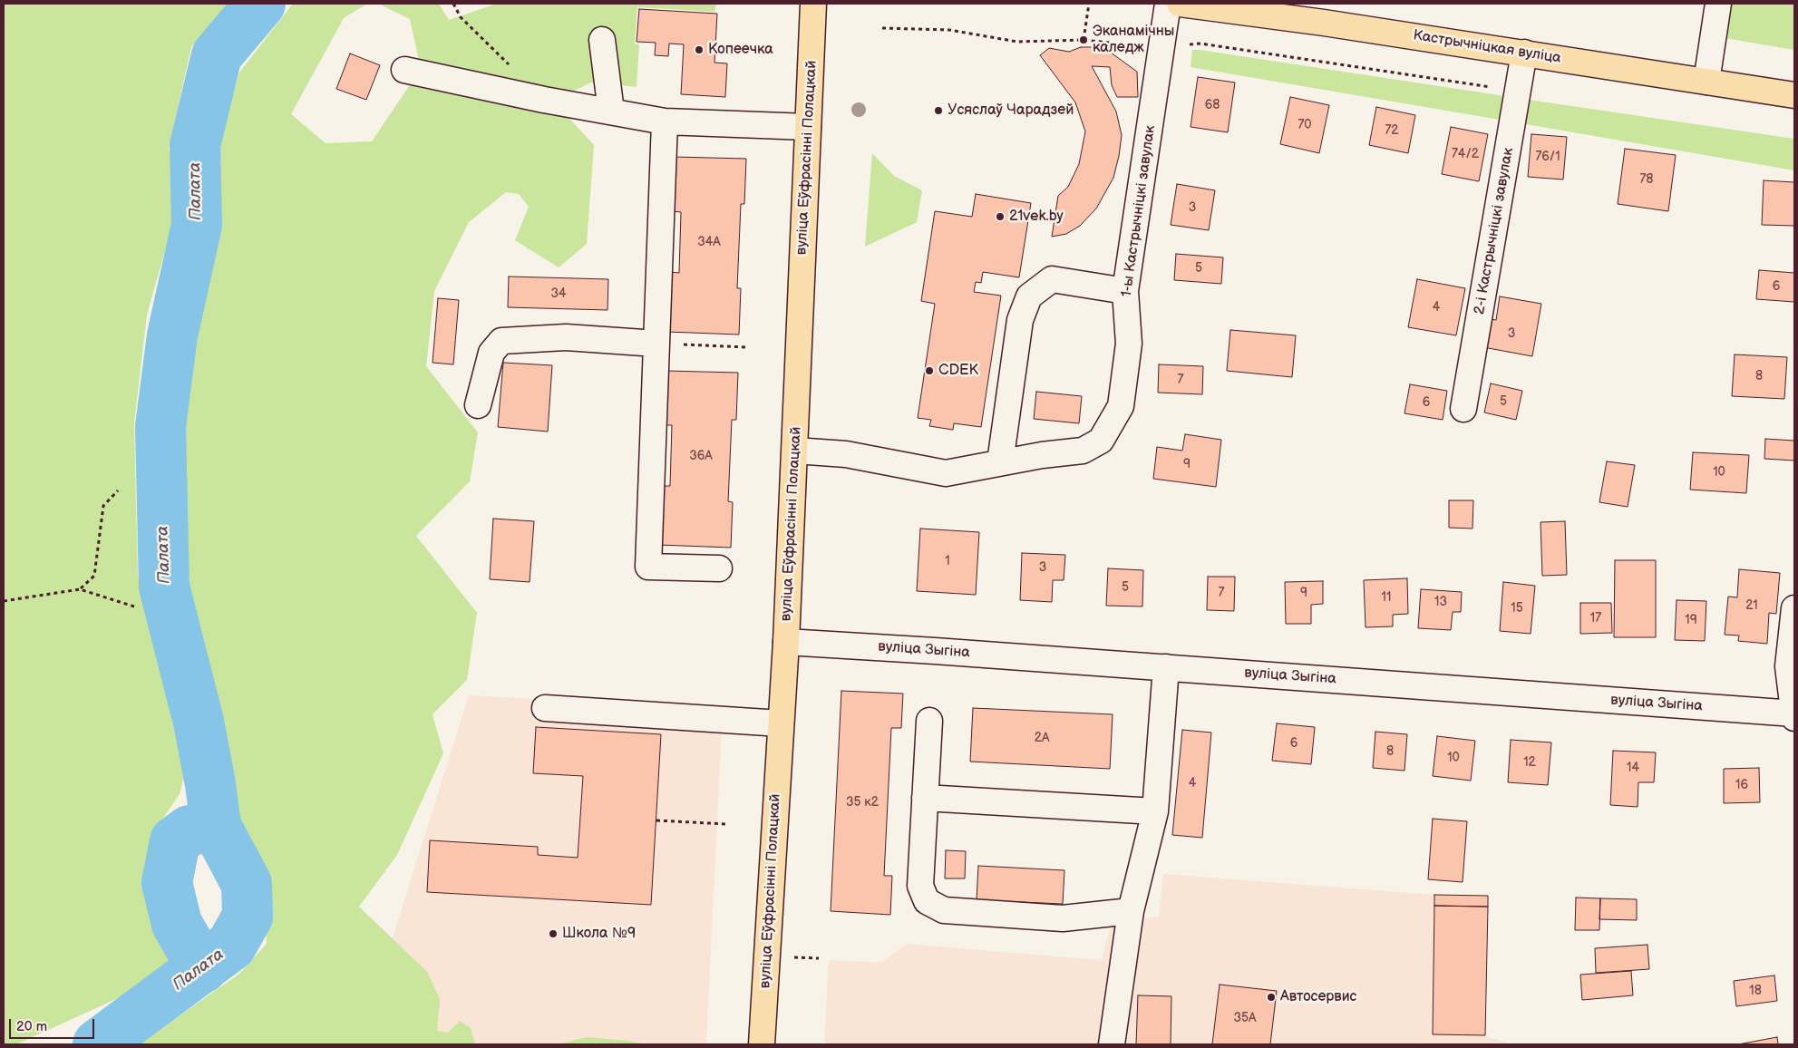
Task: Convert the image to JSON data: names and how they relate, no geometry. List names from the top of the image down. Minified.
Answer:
{"streets":{"main road":["Кастрычніцкая вуліца","вуліца Еўфрасінні Полацкай"],"street":["1-ы Кастрычніцкі завулак","2-і Кастрычніцкі завулак","вуліца Зыгіна"]},"crossings":[["Кастрычніцкая вуліца","2-і Кастрычніцкі завулак"],["вуліца Еўфрасінні Полацкай","вуліца Зыгіна"]],"water":["Палата"],"places":["Эканамічны каледж","Копеечка","Усяслаў Чарадзей","21vek.by","CDEK","Школа №9","Автосервис"],"house_numbers":["68","70","72","74/2","76/1","78","3","34А","5","6","34","4","3","8","7","5","6","36А","9","10","1","3","5","7","9","11","13","21","15","17","19","2А","6","8","10","12","14","4","16","35 к2","18","35А"],"scale_bar":"20 m"}
